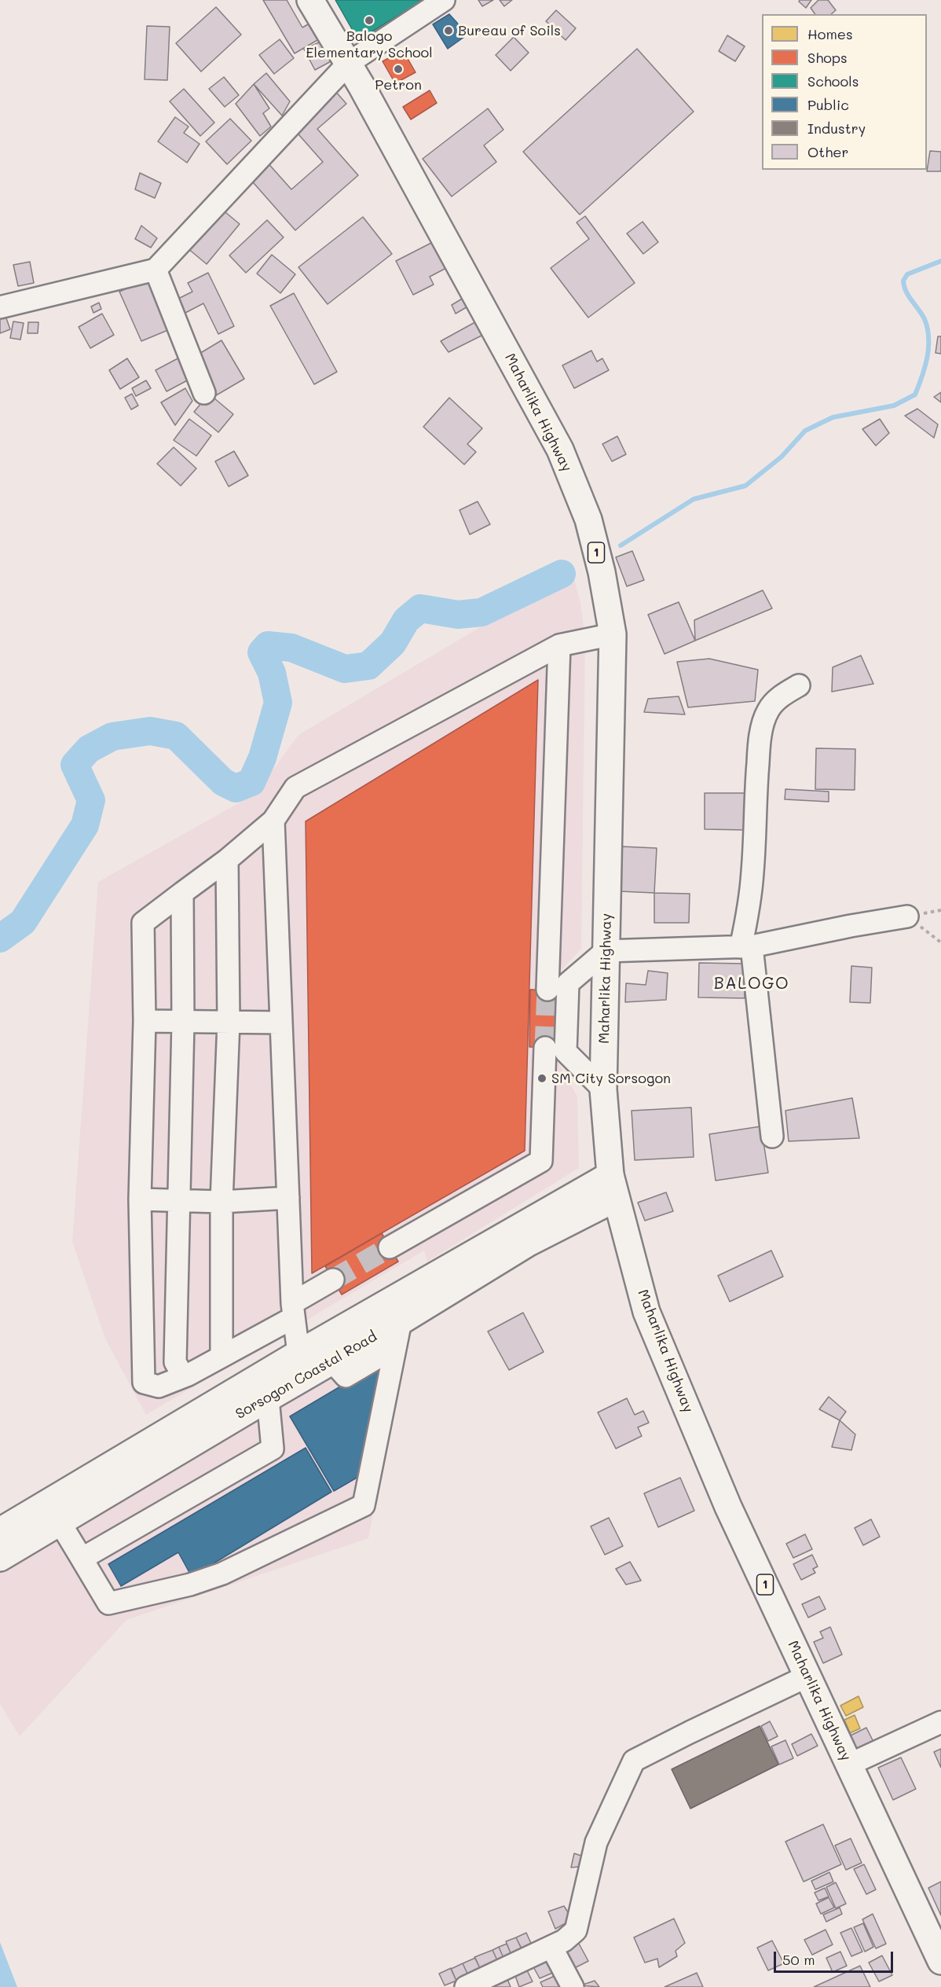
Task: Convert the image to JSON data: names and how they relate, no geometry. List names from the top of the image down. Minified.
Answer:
{"streets":{"main road":["Maharlika Highway","1","Sorsogon Coastal Road"]},"crossings":[["Maharlika Highway","Sorsogon Coastal Road"]],"districts":["BALOGO"],"places":["Balogo Elementary School","Bureau of Soils","Petron","SM City Sorsogon"],"legend":["Homes","Shops","Schools","Public","Industry","Other"],"scale_bar":"50 m"}
